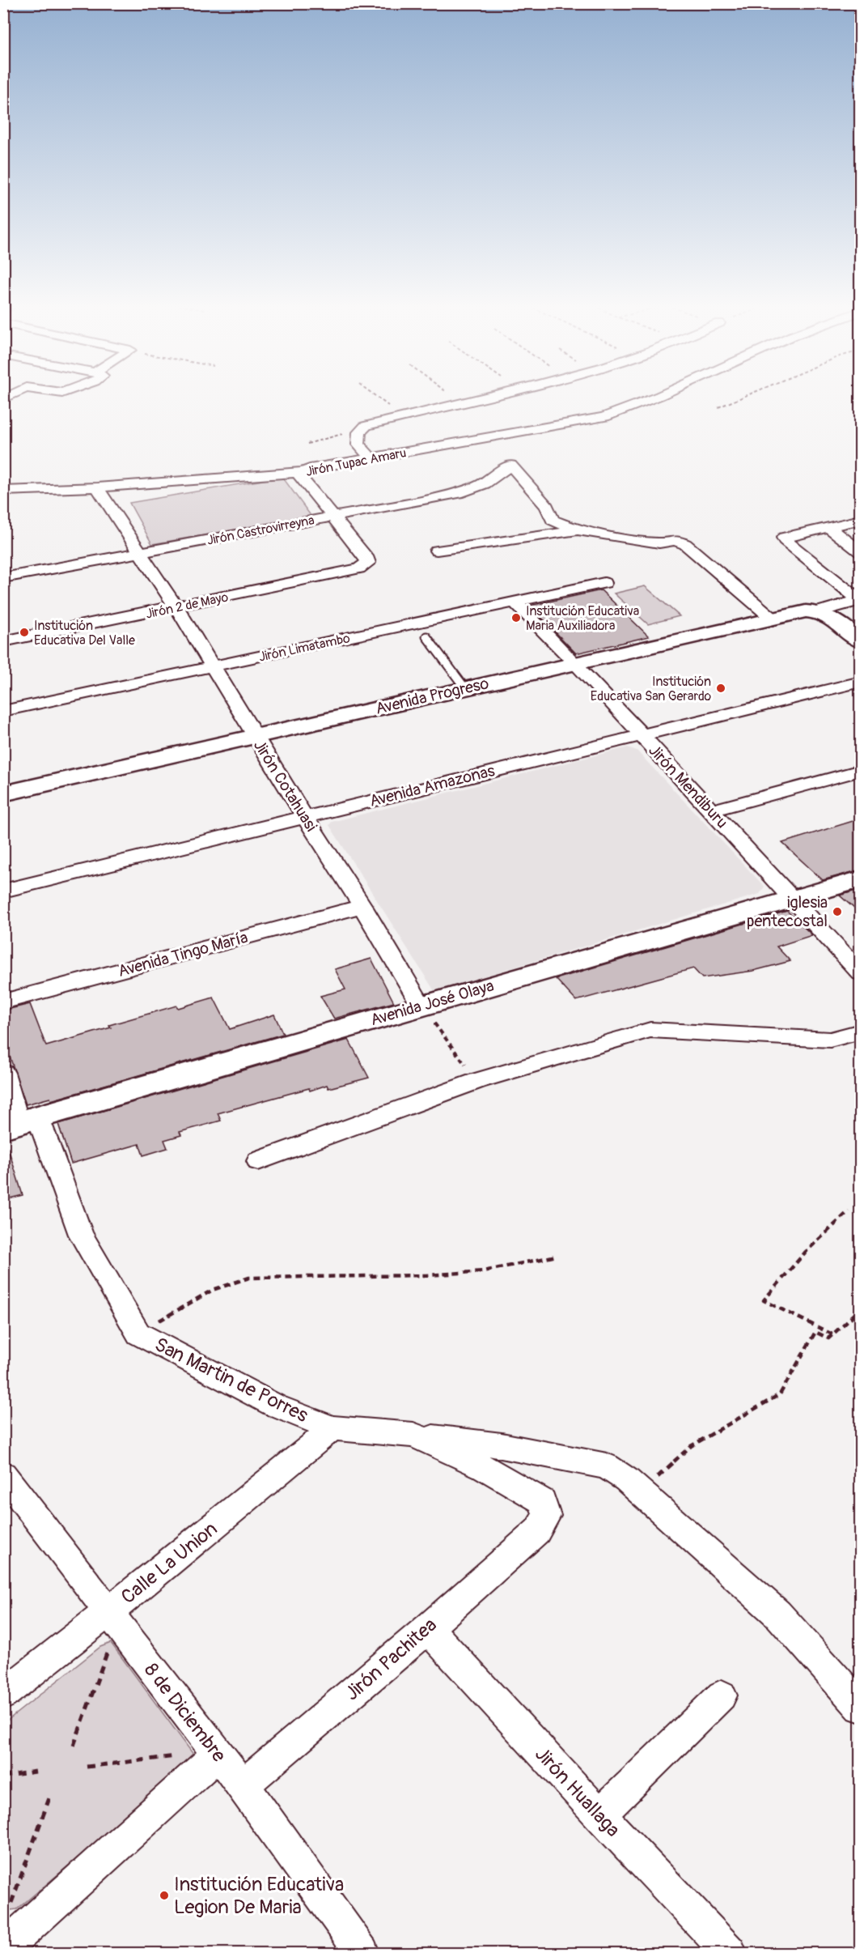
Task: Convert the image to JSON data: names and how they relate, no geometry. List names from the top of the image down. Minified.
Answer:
{"streets":{"street":["Jirón Tupac Amaru","Jirón Castrovirreyna","Jirón 2 de Mayo","Jirón Limatambo","Avenida Progreso","Jirón Cotahuasi","Avenida Amazonas","Jirón Mendiburu","Avenida Tingo María","Avenida José Olaya","San Martin de Porres","Calle La Union","Jirón Pachitea","8 de Diciembre","Jirón Huallaga"]},"crossings":[["Jirón Tupac Amaru","Jirón Cotahuasi"],["Jirón Castrovirreyna","Jirón 2 de Mayo"],["Jirón Castrovirreyna","Jirón Cotahuasi"],["Jirón 2 de Mayo","Jirón Cotahuasi"],["Jirón Limatambo","Jirón Cotahuasi"],["Jirón Limatambo","Jirón Mendiburu"],["Avenida Progreso","Jirón Cotahuasi"],["Avenida Progreso","Jirón Mendiburu"],["Jirón Cotahuasi","Avenida Amazonas"],["Jirón Cotahuasi","Avenida Tingo María"],["Jirón Cotahuasi","Avenida José Olaya"],["Avenida Amazonas","Jirón Mendiburu"],["Jirón Mendiburu","Avenida José Olaya"],["Avenida José Olaya","San Martin de Porres"],["San Martin de Porres","Calle La Union"],["San Martin de Porres","Jirón Pachitea"],["Calle La Union","8 de Diciembre"],["Jirón Pachitea","8 de Diciembre"],["Jirón Pachitea","Jirón Huallaga"]],"places":["Institución Educativa Maria Auxiliadora","Institución Educativa Del Valle","Institución Educativa San Gerardo","iglesia pentecostal","Institución Educativa Legion De Maria"]}
